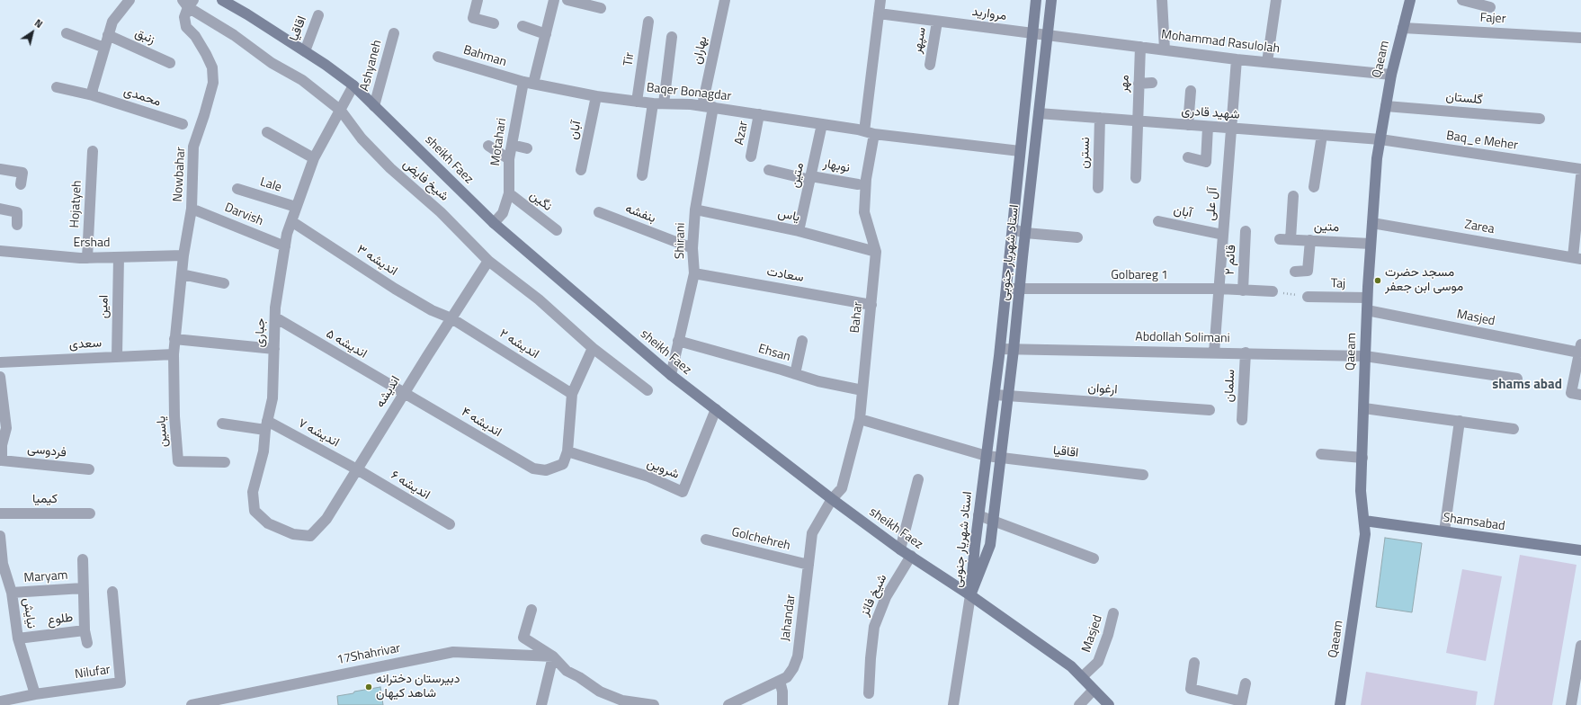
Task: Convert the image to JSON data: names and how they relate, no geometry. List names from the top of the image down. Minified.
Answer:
{"streets":{"street":["مروارید","Fajer","اقاقیا","زنبق","سپهر","Mohammad Rasulolah","بهاران","Bahman","Tir","Qaeam","Ashyaneh","مهر","Baqer Bonagdar","محمدی","گلستان","شهید قادری","آبان","Azar","Baq_e Meher","Motahari","نسترن","sheikh Faez","نوبهار","Nowbahar","متین","شیخ فایض","Lale","نگین","Hojatyeh","آل علی","بنفشه","Darvish","یاس","Zarea","Shirani","Ershad","استاد شهریار جنوبی","قائم ۲","اندیشه ۳","سعادت","Golbareg 1","Taj","امین","Bahar","Masjed","جباری","Abdollah Solimani","سعدی","اندیشه ۵","اندیشه ۲","Ehsan","سلمان","ارغوان","اندیشه","اندیشه ۴","یاسین","اندیشه ۷","فردوسی","شروین","اندیشه ۶","کیمیا","Shamsabad","Golchehreh","Maryam","شیخ فائز","نیایش","Jahandar","طلوع","17Shahrivar","Nilufar"]},"crossings":[["مروارید","سپهر"],["مروارید","Mohammad Rasulolah"],["مروارید","استاد شهریار جنوبی"],["Fajer","Qaeam"],["اقاقیا","sheikh Faez"],["اقاقیا","استاد شهریار جنوبی"],["اقاقیا","Bahar"],["Mohammad Rasulolah","Qaeam"],["Mohammad Rasulolah","مهر"],["Mohammad Rasulolah","آل علی"],["Mohammad Rasulolah","استاد شهریار جنوبی"],["بهاران","Baqer Bonagdar"],["بهاران","Shirani"],["Bahman","Baqer Bonagdar"],["Bahman","Motahari"],["Tir","Baqer Bonagdar"],["Qaeam","گلستان"],["Qaeam","شهید قادری"],["Qaeam","Baq_e Meher"],["Qaeam","متین"],["Qaeam","Zarea"],["Qaeam","Taj"],["Qaeam","Masjed"],["Qaeam","Abdollah Solimani"],["Qaeam","Shamsabad"],["Ashyaneh","sheikh Faez"],["مهر","شهید قادری"],["Baqer Bonagdar","آبان"],["Baqer Bonagdar","Azar"],["Baqer Bonagdar","Motahari"],["Baqer Bonagdar","متین"],["Baqer Bonagdar","Shirani"],["Baqer Bonagdar","استاد شهریار جنوبی"],["Baqer Bonagdar","Bahar"],["شهید قادری","Baq_e Meher"],["شهید قادری","نسترن"],["شهید قادری","آل علی"],["شهید قادری","استاد شهریار جنوبی"],["آبان","آل علی"],["Motahari","sheikh Faez"],["Motahari","نگین"],["sheikh Faez","Shirani"],["sheikh Faez","استاد شهریار جنوبی"],["sheikh Faez","Bahar"],["sheikh Faez","Masjed"],["sheikh Faez","جباری"],["sheikh Faez","شروین"],["sheikh Faez","شیخ فائز"],["sheikh Faez","Jahandar"],["نوبهار","متین"],["Nowbahar","شیخ فایض"],["Nowbahar","Darvish"],["Nowbahar","Ershad"],["Nowbahar","سعدی"],["Nowbahar","یاسین"],["متین","یاس"],["شیخ فایض","جباری"],["شیخ فایض","اندیشه"],["Lale","جباری"],["Hojatyeh","Ershad"],["آل علی","Golbareg 1"],["آل علی","Abdollah Solimani"],["بنفشه","Shirani"],["Darvish","جباری"],["یاس","Shirani"],["یاس","Bahar"],["Shirani","سعادت"],["Shirani","Ehsan"],["Ershad","امین"],["استاد شهریار جنوبی","Golbareg 1"],["استاد شهریار جنوبی","Abdollah Solimani"],["استاد شهریار جنوبی","ارغوان"],["قائم ۲","Golbareg 1"],["اندیشه ۳","جباری"],["اندیشه ۳","اندیشه ۲"],["اندیشه ۳","اندیشه"],["سعادت","Bahar"],["امین","سعدی"],["Bahar","Ehsan"],["Bahar","Jahandar"],["جباری","اندیشه ۵"],["جباری","اندیشه"],["جباری","اندیشه ۷"],["Abdollah Solimani","سلمان"],["سعدی","یاسین"],["اندیشه ۵","اندیشه"],["اندیشه ۵","اندیشه ۴"],["اندیشه ۲","اندیشه"],["اندیشه","اندیشه ۴"],["اندیشه","اندیشه ۷"],["اندیشه","اندیشه ۶"],["اندیشه ۴","شروین"],["اندیشه ۷","اندیشه ۶"],["Golchehreh","Jahandar"],["Maryam","نیایش"],["نیایش","طلوع"],["نیایش","Nilufar"]],"districts":["shams abad"],"places":["مسجد حضرت موسی ابن جعفر","دبیرستان دخترانه شاهد کیهان"],"north":"top right"}
